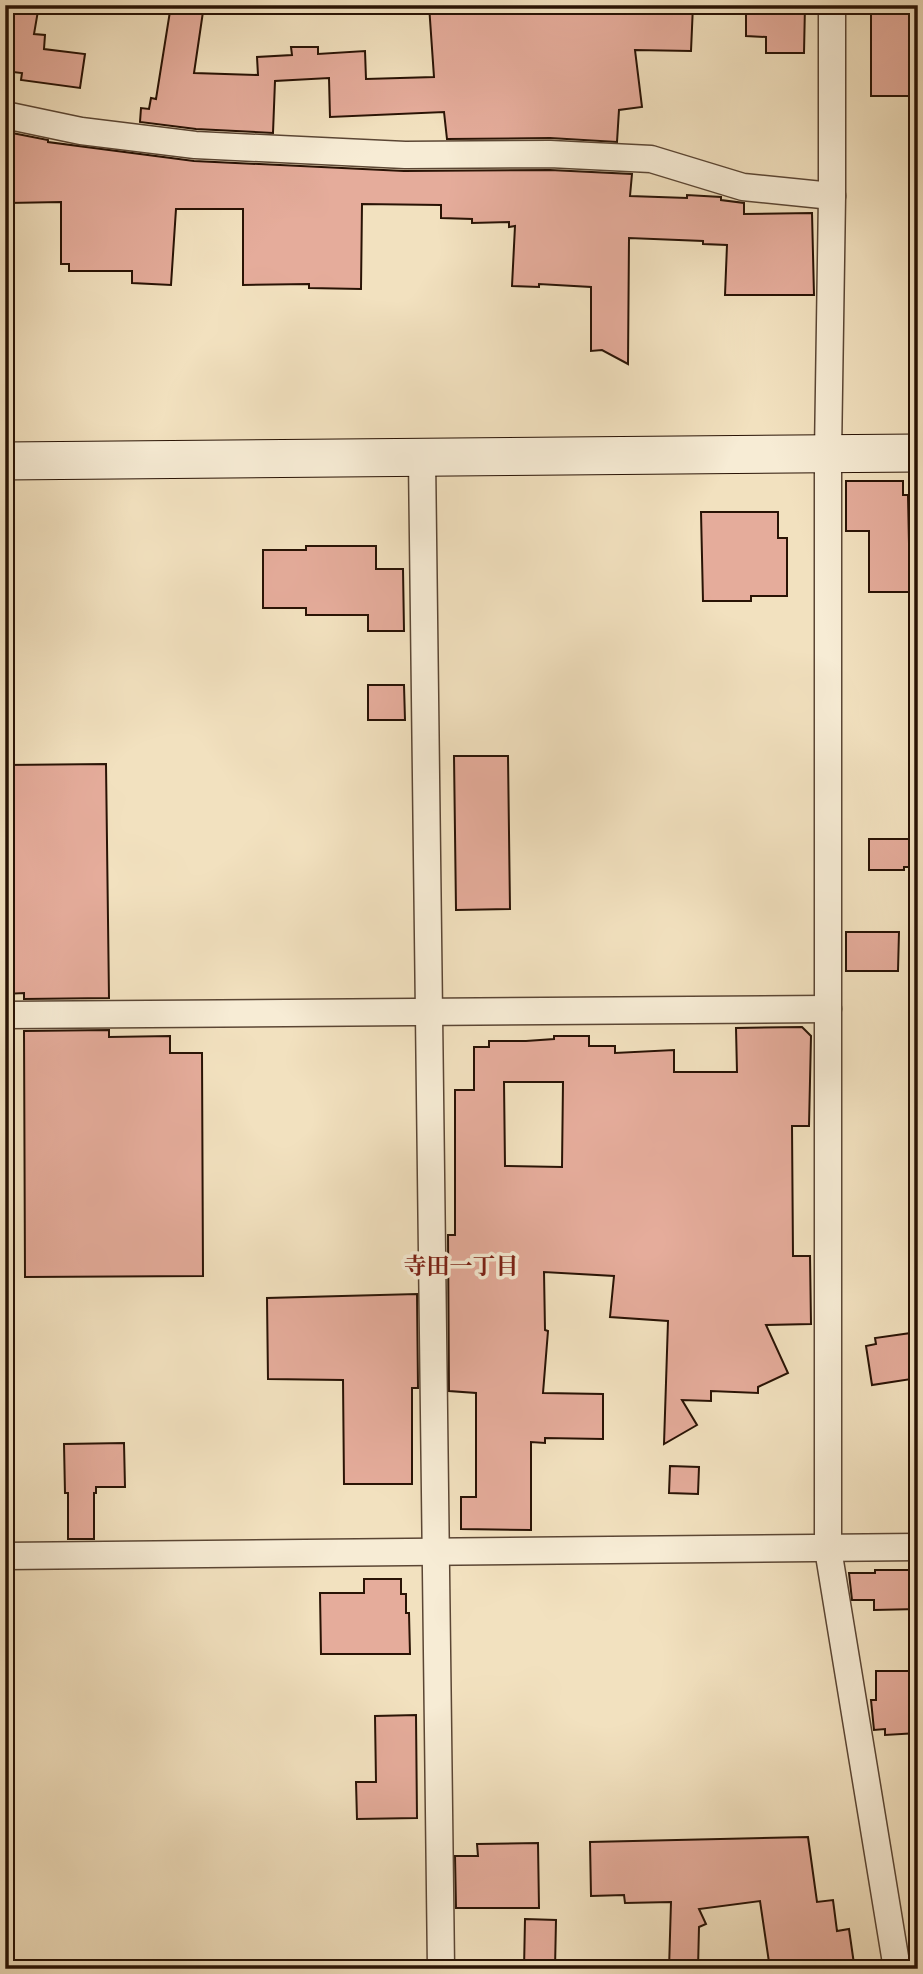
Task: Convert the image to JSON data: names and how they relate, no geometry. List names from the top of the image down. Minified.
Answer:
{"districts":["寺田一丁目"]}
